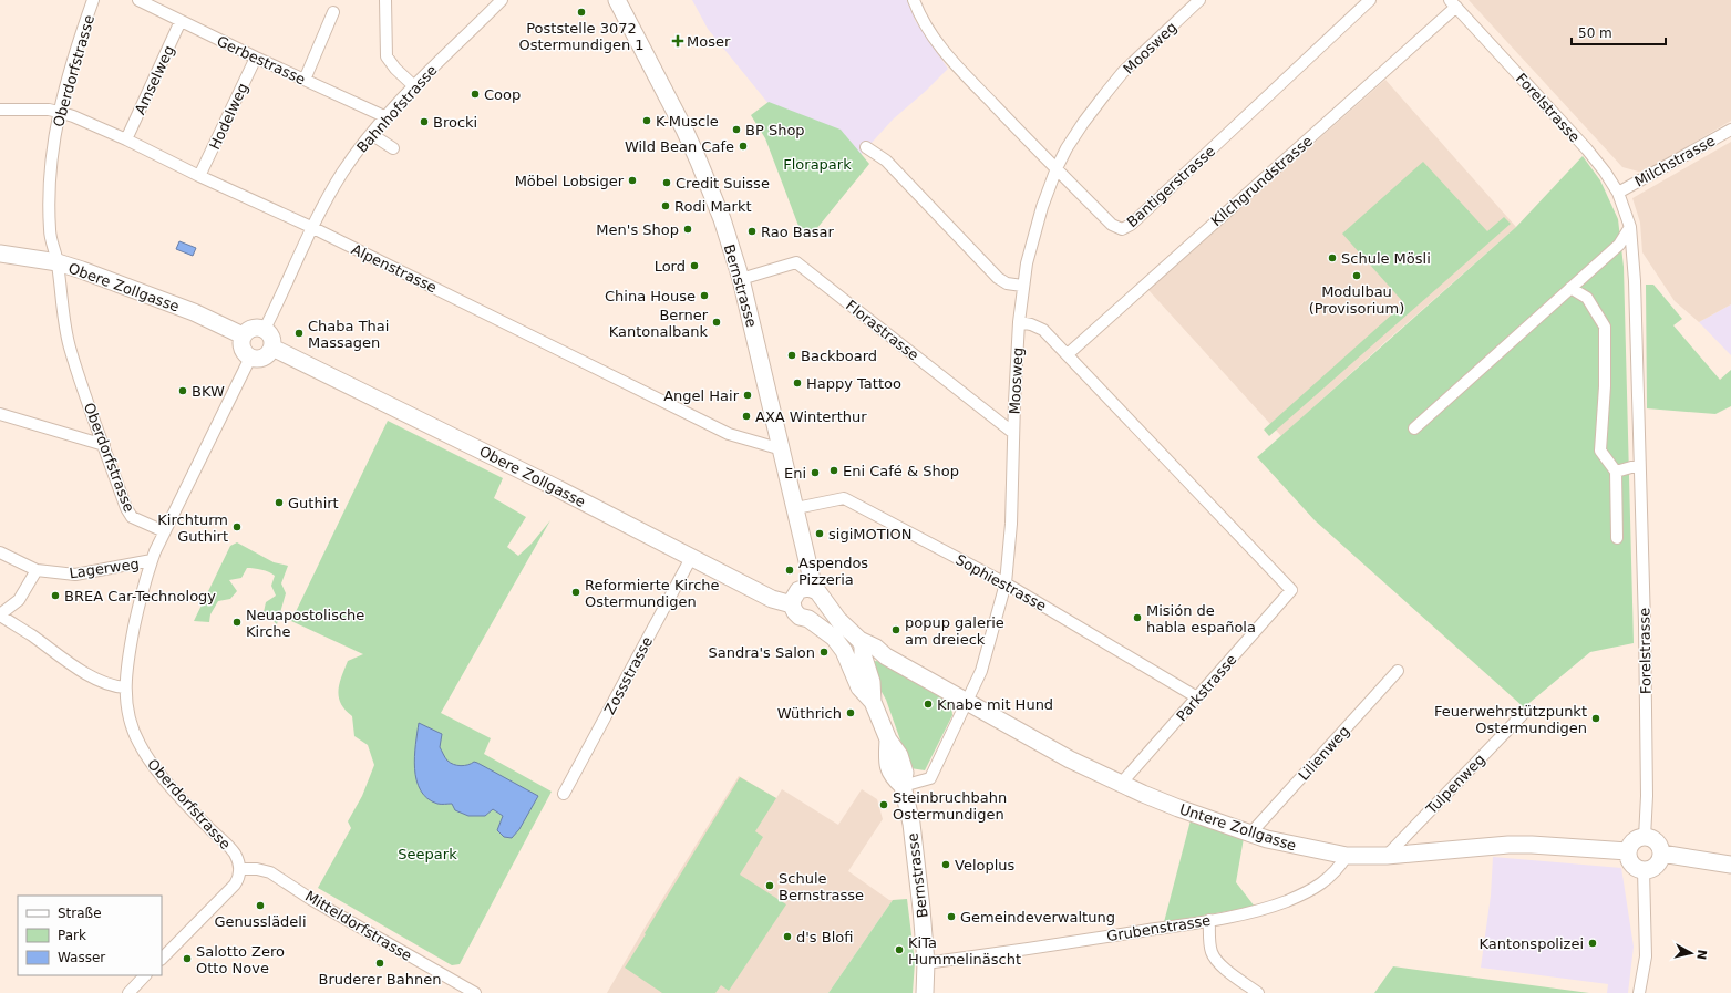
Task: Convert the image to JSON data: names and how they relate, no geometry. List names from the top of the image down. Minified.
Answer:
{"streets":{"street":["Moosweg","Gerbestrasse","Oberdorfstrasse","Amselweg","Forelstrasse","Bahnhofstrasse","Hodelweg","Milchstrasse","Kilchgrundstrasse","Bantigerstrasse","Alpenstrasse","Bernstrasse","Obere Zollgasse","Florastrasse","Lagerweg","Sophiestrasse","Zossstrasse","Parkstrasse","Lilienweg","Tulpenweg","Untere Zollgasse","Mitteldorfstrasse","Grubenstrasse"]},"crossings":[["Moosweg","Bantigerstrasse"],["Moosweg","Bernstrasse"],["Moosweg","Florastrasse"],["Moosweg","Sophiestrasse"],["Moosweg","Untere Zollgasse"],["Gerbestrasse","Amselweg"],["Gerbestrasse","Bahnhofstrasse"],["Gerbestrasse","Hodelweg"],["Oberdorfstrasse","Alpenstrasse"],["Oberdorfstrasse","Obere Zollgasse"],["Oberdorfstrasse","Lagerweg"],["Oberdorfstrasse","Mitteldorfstrasse"],["Amselweg","Alpenstrasse"],["Forelstrasse","Milchstrasse"],["Forelstrasse","Kilchgrundstrasse"],["Forelstrasse","Untere Zollgasse"],["Bahnhofstrasse","Alpenstrasse"],["Bahnhofstrasse","Obere Zollgasse"],["Hodelweg","Alpenstrasse"],["Kilchgrundstrasse","Parkstrasse"],["Alpenstrasse","Bernstrasse"],["Bernstrasse","Obere Zollgasse"],["Bernstrasse","Florastrasse"],["Bernstrasse","Sophiestrasse"],["Bernstrasse","Untere Zollgasse"],["Bernstrasse","Grubenstrasse"],["Obere Zollgasse","Zossstrasse"],["Sophiestrasse","Parkstrasse"],["Parkstrasse","Untere Zollgasse"],["Lilienweg","Untere Zollgasse"],["Tulpenweg","Untere Zollgasse"],["Untere Zollgasse","Grubenstrasse"]],"parks":["Florapark","Seepark"],"places":{"other":["Poststelle 3072 Ostermundigen 1","Coop","K-Muscle","Brocki","BP Shop","Wild Bean Cafe","Möbel Lobsiger","Credit Suisse","Rodi Markt","Men's Shop","Rao Basar","Schule Mösli","Lord","Modulbau (Provisorium)","China House","Berner Kantonalbank","Chaba Thai Massagen","Backboard","Happy Tattoo","BKW","Angel Hair","AXA Winterthur","Eni Café & Shop","Eni","Guthirt","Kirchturm Guthirt","sigiMOTION","Aspendos Pizzeria","Reformierte Kirche Ostermundigen","BREA Car-Technology","Misión de habla española","Neuapostolische Kirche","popup galerie am dreieck","Sandra's Salon","Knabe mit Hund","Wüthrich","Feuerwehrstützpunkt Ostermundigen","Steinbruchbahn Ostermundigen","Veloplus","Schule Bernstrasse","Genusslädeli","Gemeindeverwaltung","d's Blofi","Kantonspolizei","KiTa Hummelinäscht","Salotto Zero Otto Nove","Bruderer Bahnen"],"health":["Moser"]},"legend":["Straße","Park","Wasser"],"scale_bar":"50 m","north":"right"}
